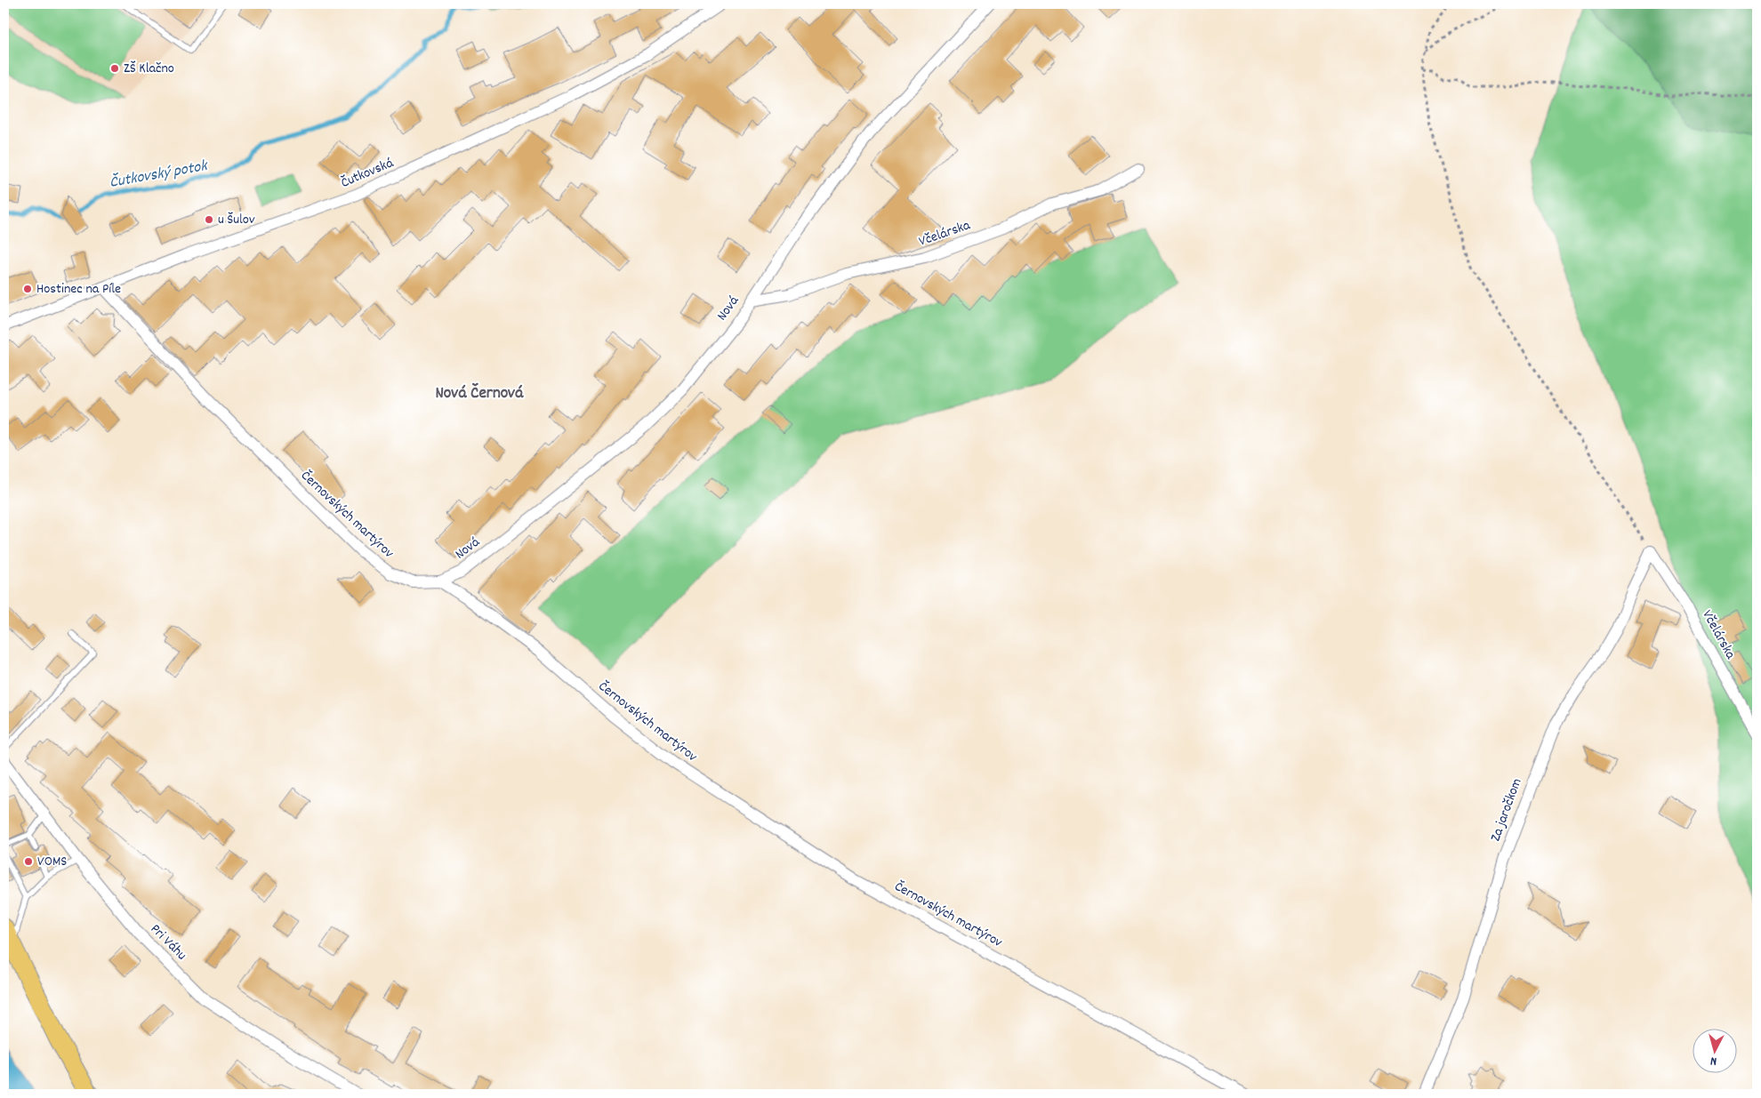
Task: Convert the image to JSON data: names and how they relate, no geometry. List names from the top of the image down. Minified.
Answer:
{"streets":{"street":["Čutkovská","Včelárska","Nová","Černovských martýrov","Za jaročkom","Pri Váhu"]},"crossings":[["Čutkovská","Černovských martýrov"],["Včelárska","Nová"],["Včelárska","Za jaročkom"],["Nová","Černovských martýrov"]],"districts":["Nová Černová"],"water":["Čutkovský potok"],"places":["ZŠ Klačno","u Šulov","Hostinec na Píle","VOMS"],"north":"bottom"}
